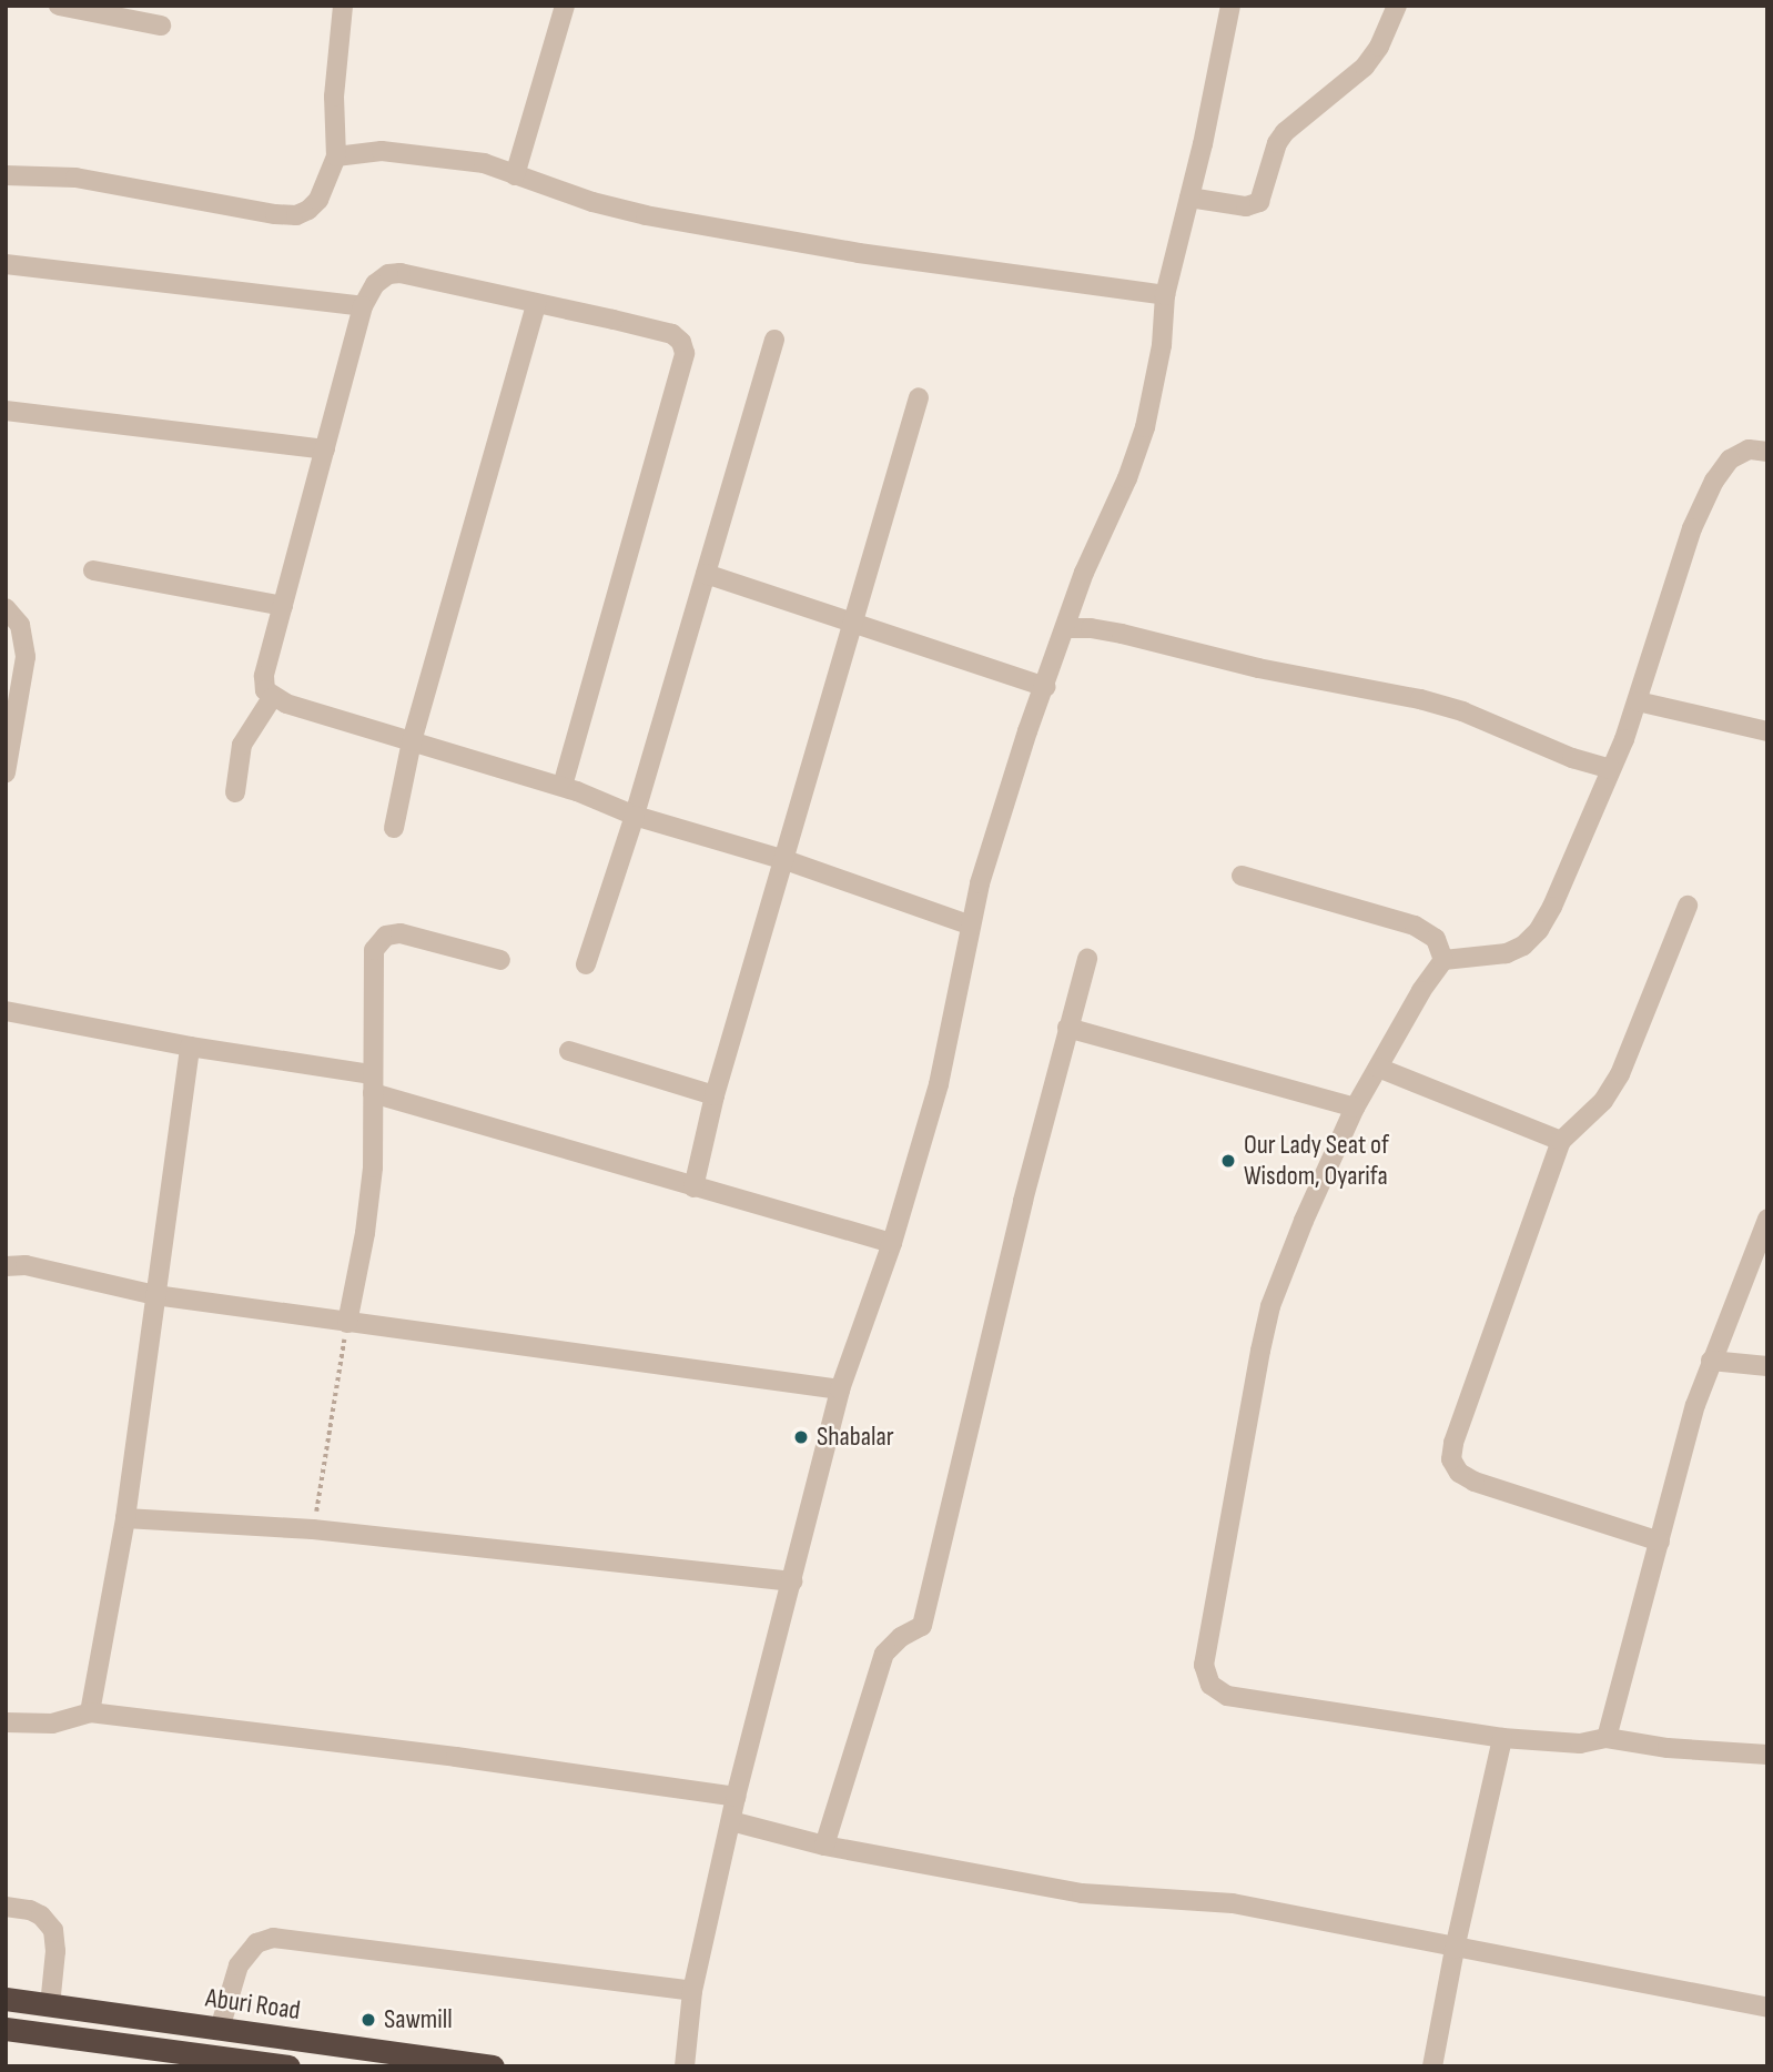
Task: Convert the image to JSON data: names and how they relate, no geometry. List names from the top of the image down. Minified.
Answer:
{"streets":{"highway":["Aburi Road"]},"places":["Our Lady Seat of Wisdom, Oyarifa","Shabalar","Sawmill"]}
